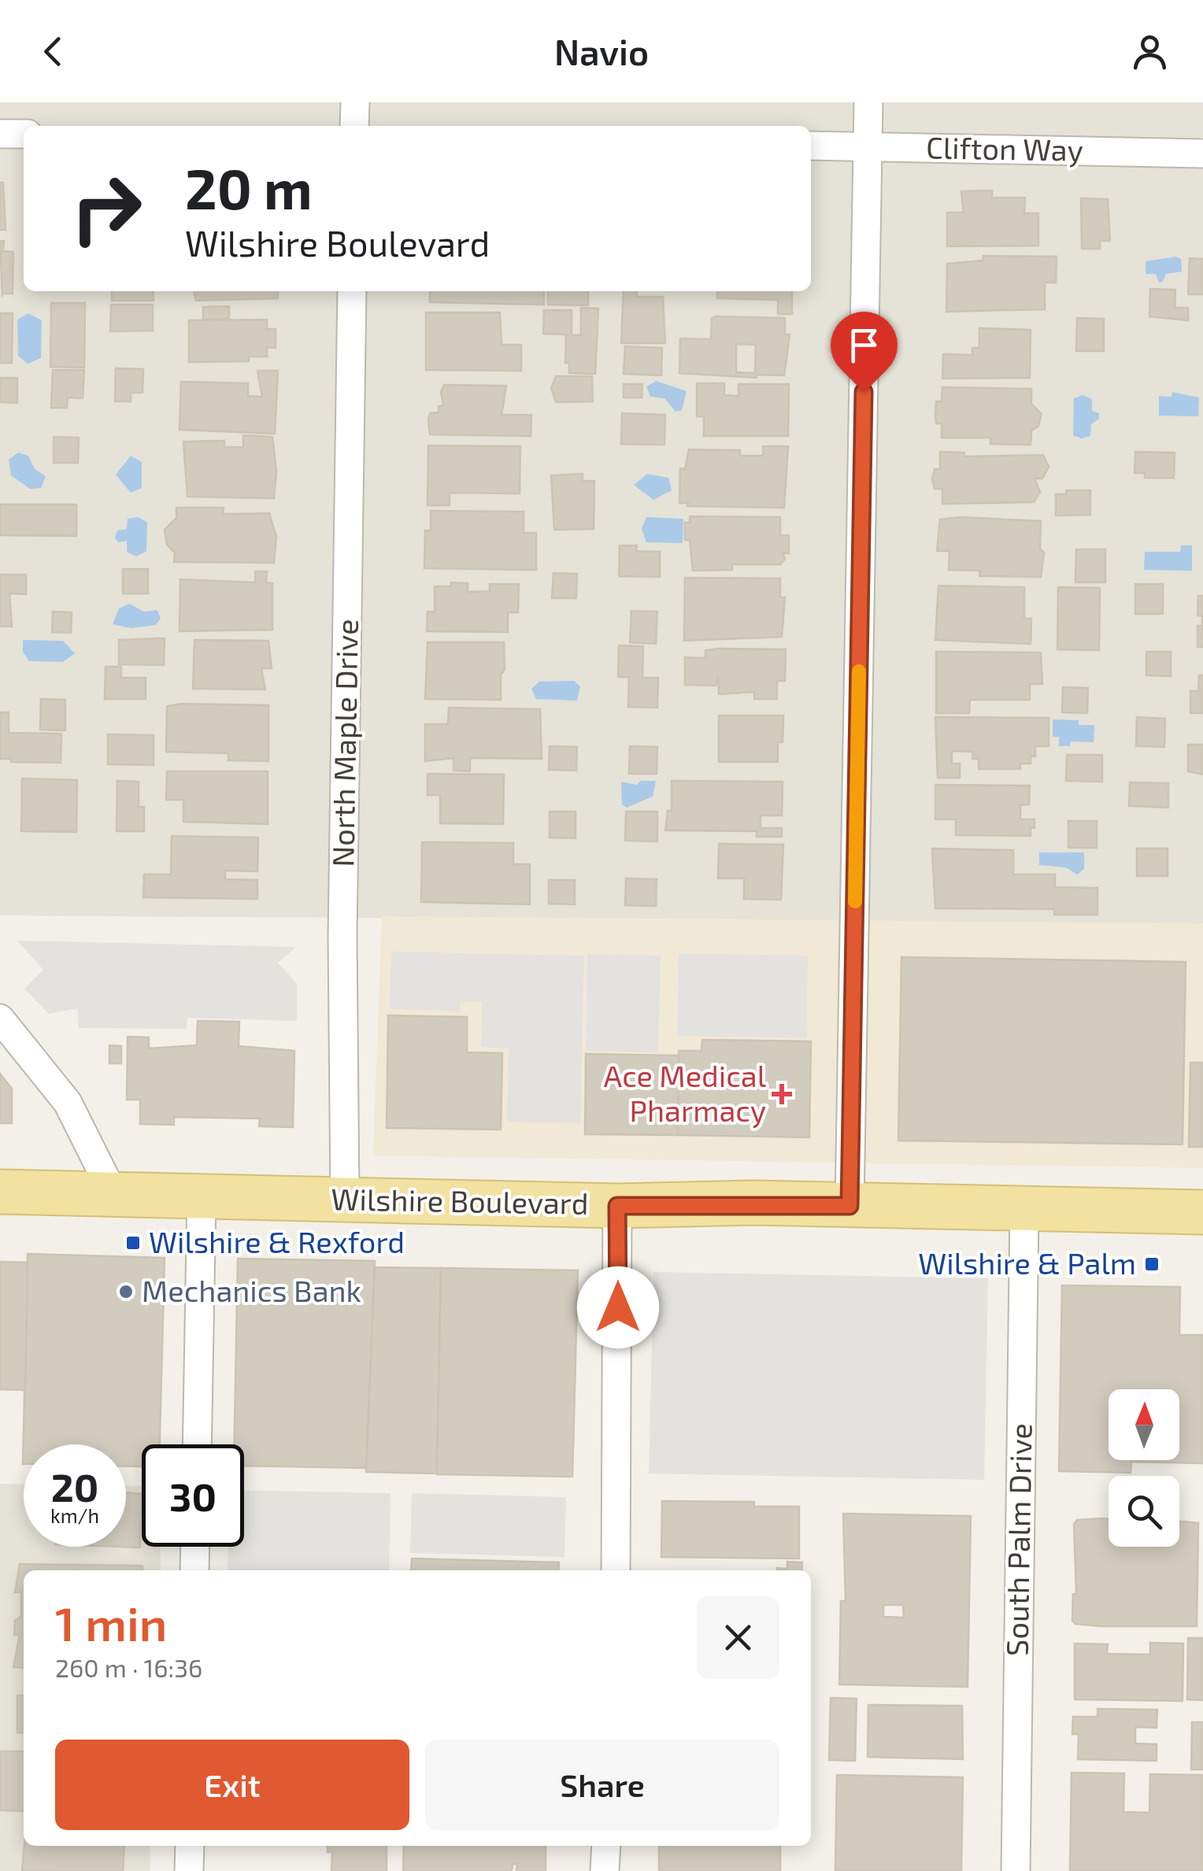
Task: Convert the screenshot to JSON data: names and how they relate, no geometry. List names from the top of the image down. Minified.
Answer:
{"streets":{"main road":["Wilshire Boulevard"],"street":["Clifton Way","North Maple Drive","South Palm Drive"]},"crossings":[["North Maple Drive","Wilshire Boulevard"],["Wilshire Boulevard","South Palm Drive"]],"places":{"health":["Ace Medical Pharmacy"],"transit":["Wilshire & Rexford","Wilshire & Palm"],"other":["Mechanics Bank"]},"north":"top","page":{"header":"Navio","turn":["20 m","Wilshire Boulevard"],"speed":"20 km/h","limit":"30","heading":["1 min","260 m · 16:36"],"buttons":["Exit","Share"]}}
